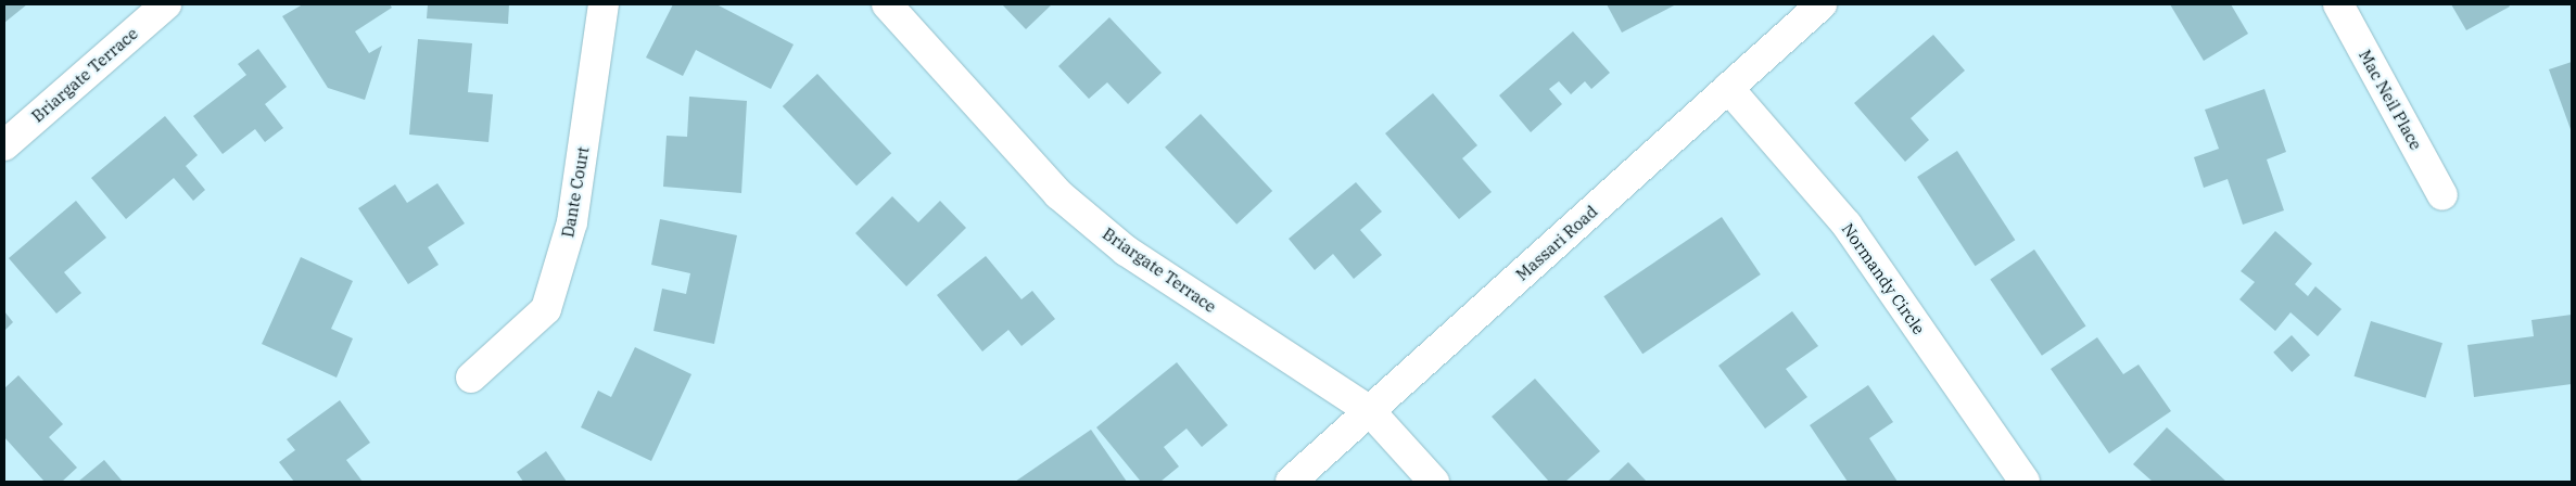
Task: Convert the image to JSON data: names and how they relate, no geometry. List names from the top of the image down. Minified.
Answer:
{"streets":{"street":["Briargate Terrace","Mac Neil Place","Dante Court","Massari Road","Normandy Circle"]},"crossings":[["Briargate Terrace","Massari Road"],["Massari Road","Normandy Circle"]]}
